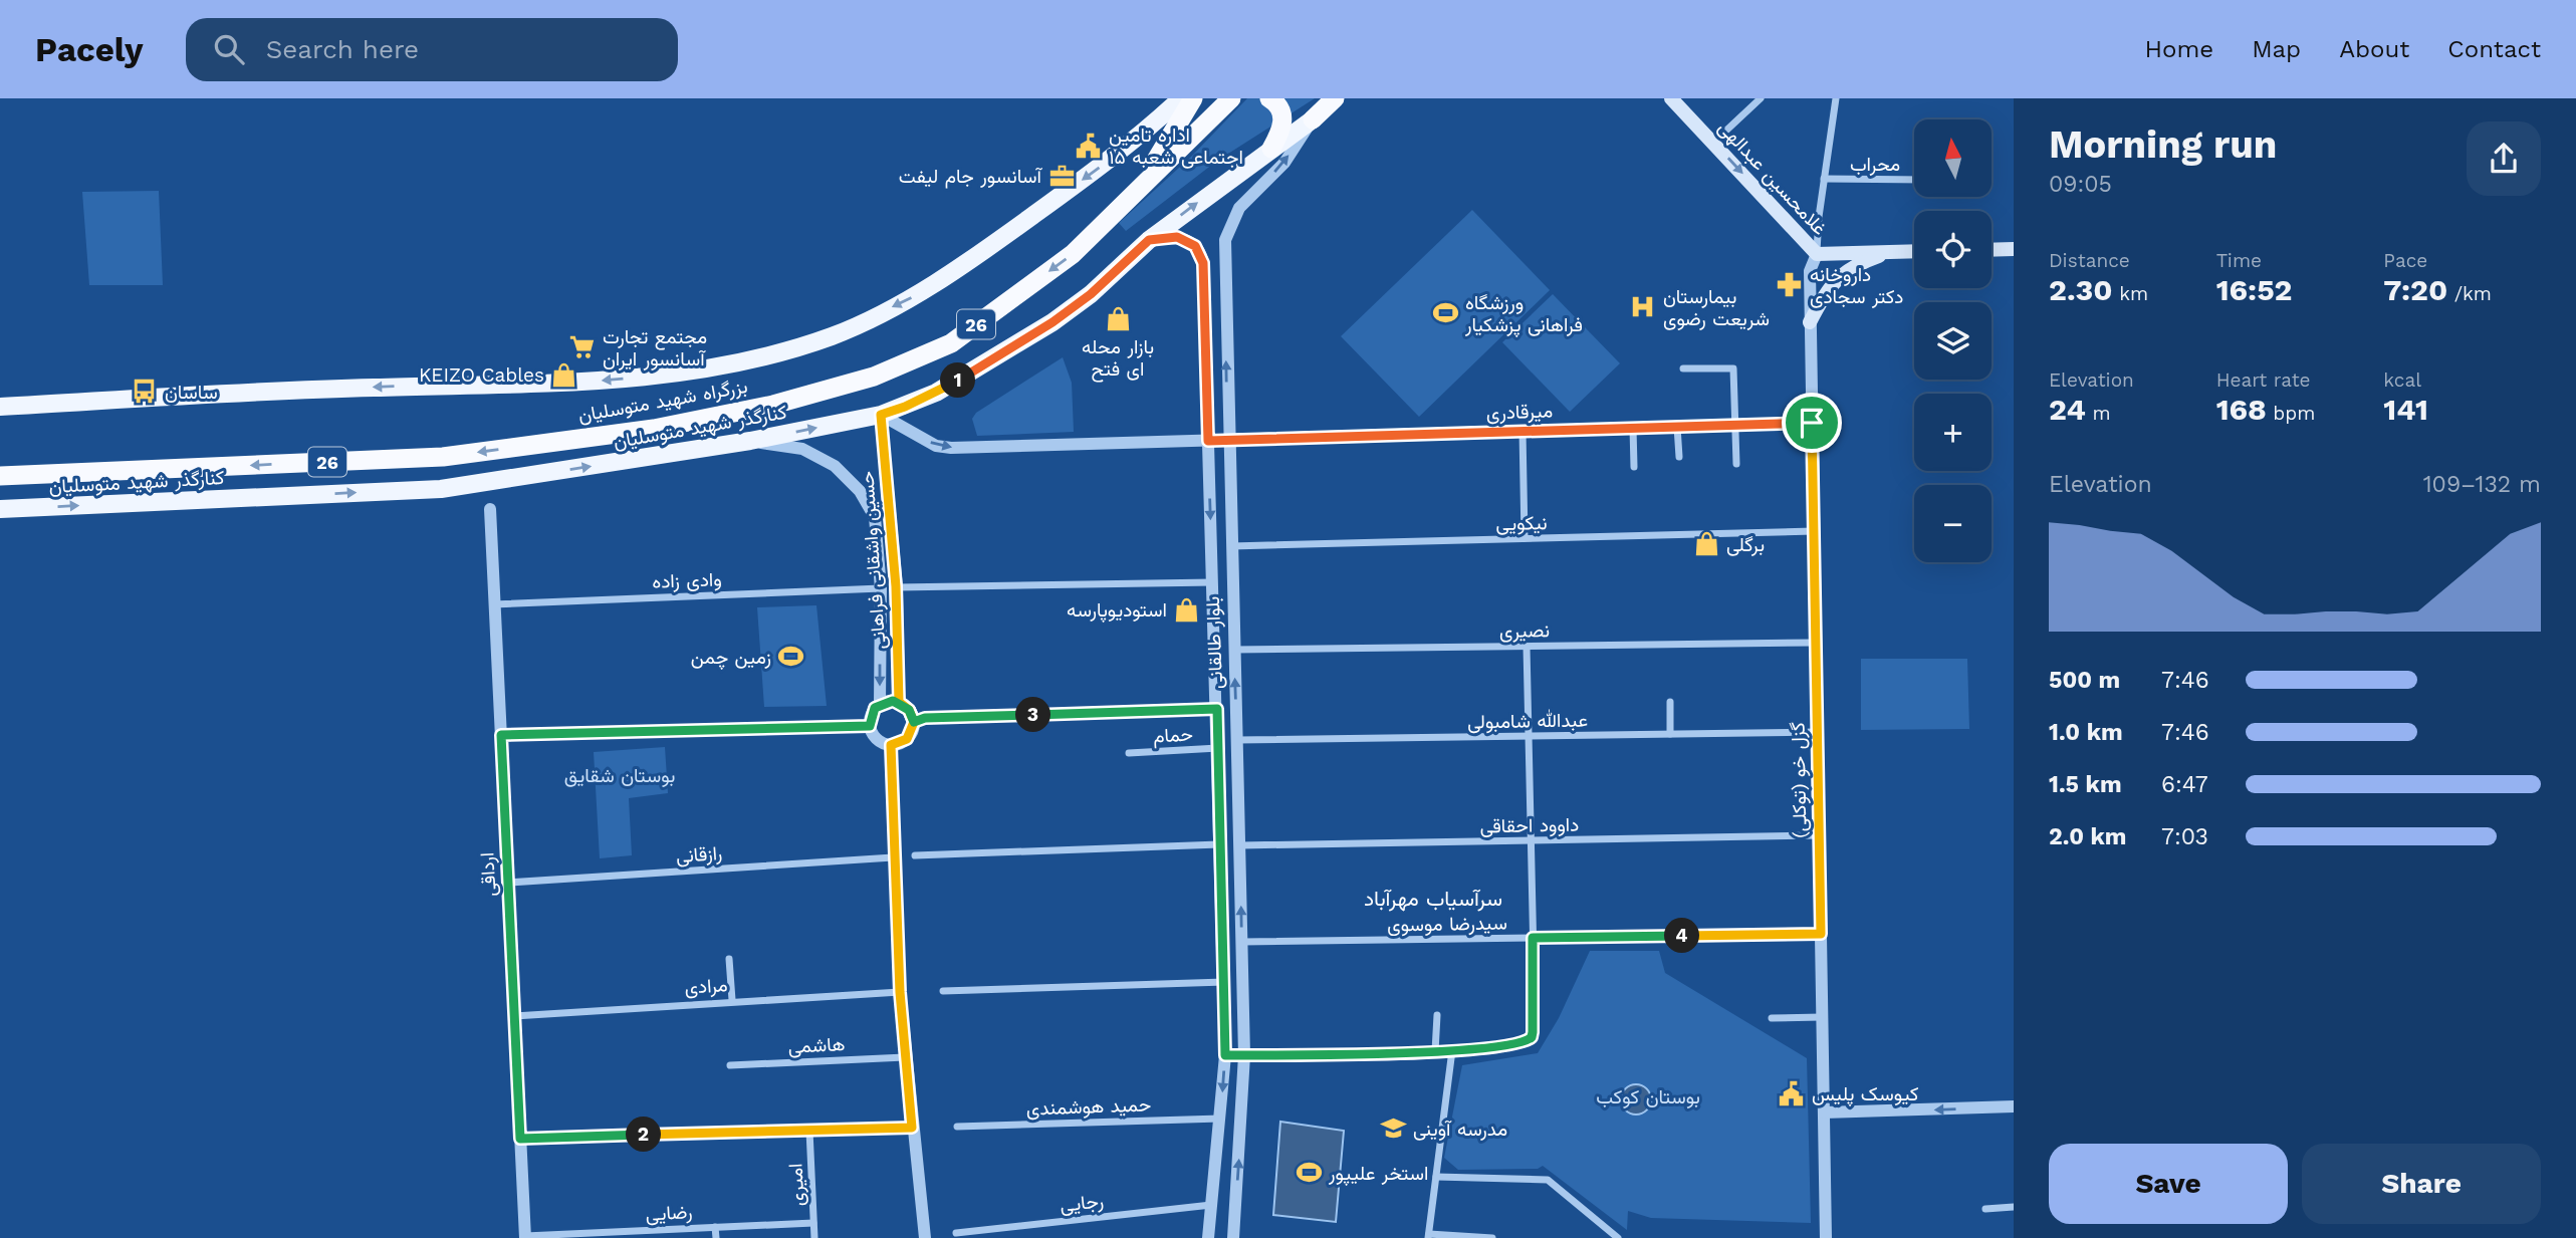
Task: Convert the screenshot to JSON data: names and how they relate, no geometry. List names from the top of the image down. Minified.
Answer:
{"streets":{"highway":["26","بزرگراه شهید متوسلیان"],"main road":["غلامحسین عبدالهی","کنارگذر شهید متوسلیان"],"street":["محراب","میرقادری","نیکویی","حسین واشقانی فراهانی","وادی زاده","نصیری","بلوار طالقانی","عبدالله شامبولی","حمام","گزل خو (توکلی)","داوود احقاقی","رازقانی","ارداقی","سیدرضا موسوی","مرادی","هاشمی","حمید هوشمندی","امیری","رجایی","رضایی"]},"crossings":[["غلامحسین عبدالهی","گزل خو (توکلی)"],["میرقادری","بلوار طالقانی"],["میرقادری","گزل خو (توکلی)"],["کنارگذر شهید متوسلیان","حسین واشقانی فراهانی"],["کنارگذر شهید متوسلیان","بلوار طالقانی"],["نیکویی","بلوار طالقانی"],["نیکویی","گزل خو (توکلی)"],["حسین واشقانی فراهانی","وادی زاده"],["وادی زاده","ارداقی"],["نصیری","بلوار طالقانی"],["نصیری","گزل خو (توکلی)"],["بلوار طالقانی","عبدالله شامبولی"],["بلوار طالقانی","حمام"],["بلوار طالقانی","داوود احقاقی"],["بلوار طالقانی","سیدرضا موسوی"],["بلوار طالقانی","حمید هوشمندی"],["بلوار طالقانی","رجایی"],["عبدالله شامبولی","گزل خو (توکلی)"],["گزل خو (توکلی)","داوود احقاقی"],["گزل خو (توکلی)","سیدرضا موسوی"],["رازقانی","ارداقی"],["ارداقی","مرادی"],["ارداقی","رضایی"],["امیری","رضایی"]],"one_way":["غلامحسین عبدالهی","بزرگراه شهید متوسلیان"],"districts":["سرآسیاب مهرآباد"],"parks":["بوستان شقایق","بوستان کوکب"],"places":{"public building":["اداره تامین اجتماعی شعبه ۱۵","کیوسک پلیس"],"office":["آسانسور جام لیفت"],"pharmacy":["داروخانه دکتر سجادی"],"hospital":["بیمارستان شریعت رضوی"],"sports":["ورزشگاه فراهانی پزشکیار","زمین چمن","استخر علیپور"],"shop":["بازار محله ای فتح","KEIZO Cables","برگلی","استودیوپارسه"],"supermarket":["مجتمع تجارت آسانسور ایران"],"bus stop":["ساسان"],"school or university":["مدرسه آوینی"]},"north":"top","page":{"header":"Pacely","search":"Search here","nav":["Home","Map","About","Contact"],"heading":["Morning run","09:05"],"map_buttons":["+","−"],"stats":[["Distance","2.30 km"],["Time","16:52"],["Pace","7:20 /km"],["Elevation","24 m"],["Heart rate","168 bpm"],["kcal","141"]],"pins":["1","3","4","2"],"chart":["Elevation","109–132 m"],"list":[{"name":"500 m","note":"7:46"},{"name":"1.0 km","note":"7:46"},{"name":"1.5 km","note":"6:47"},{"name":"2.0 km","note":"7:03"}],"buttons":["Save","Share"]}}
